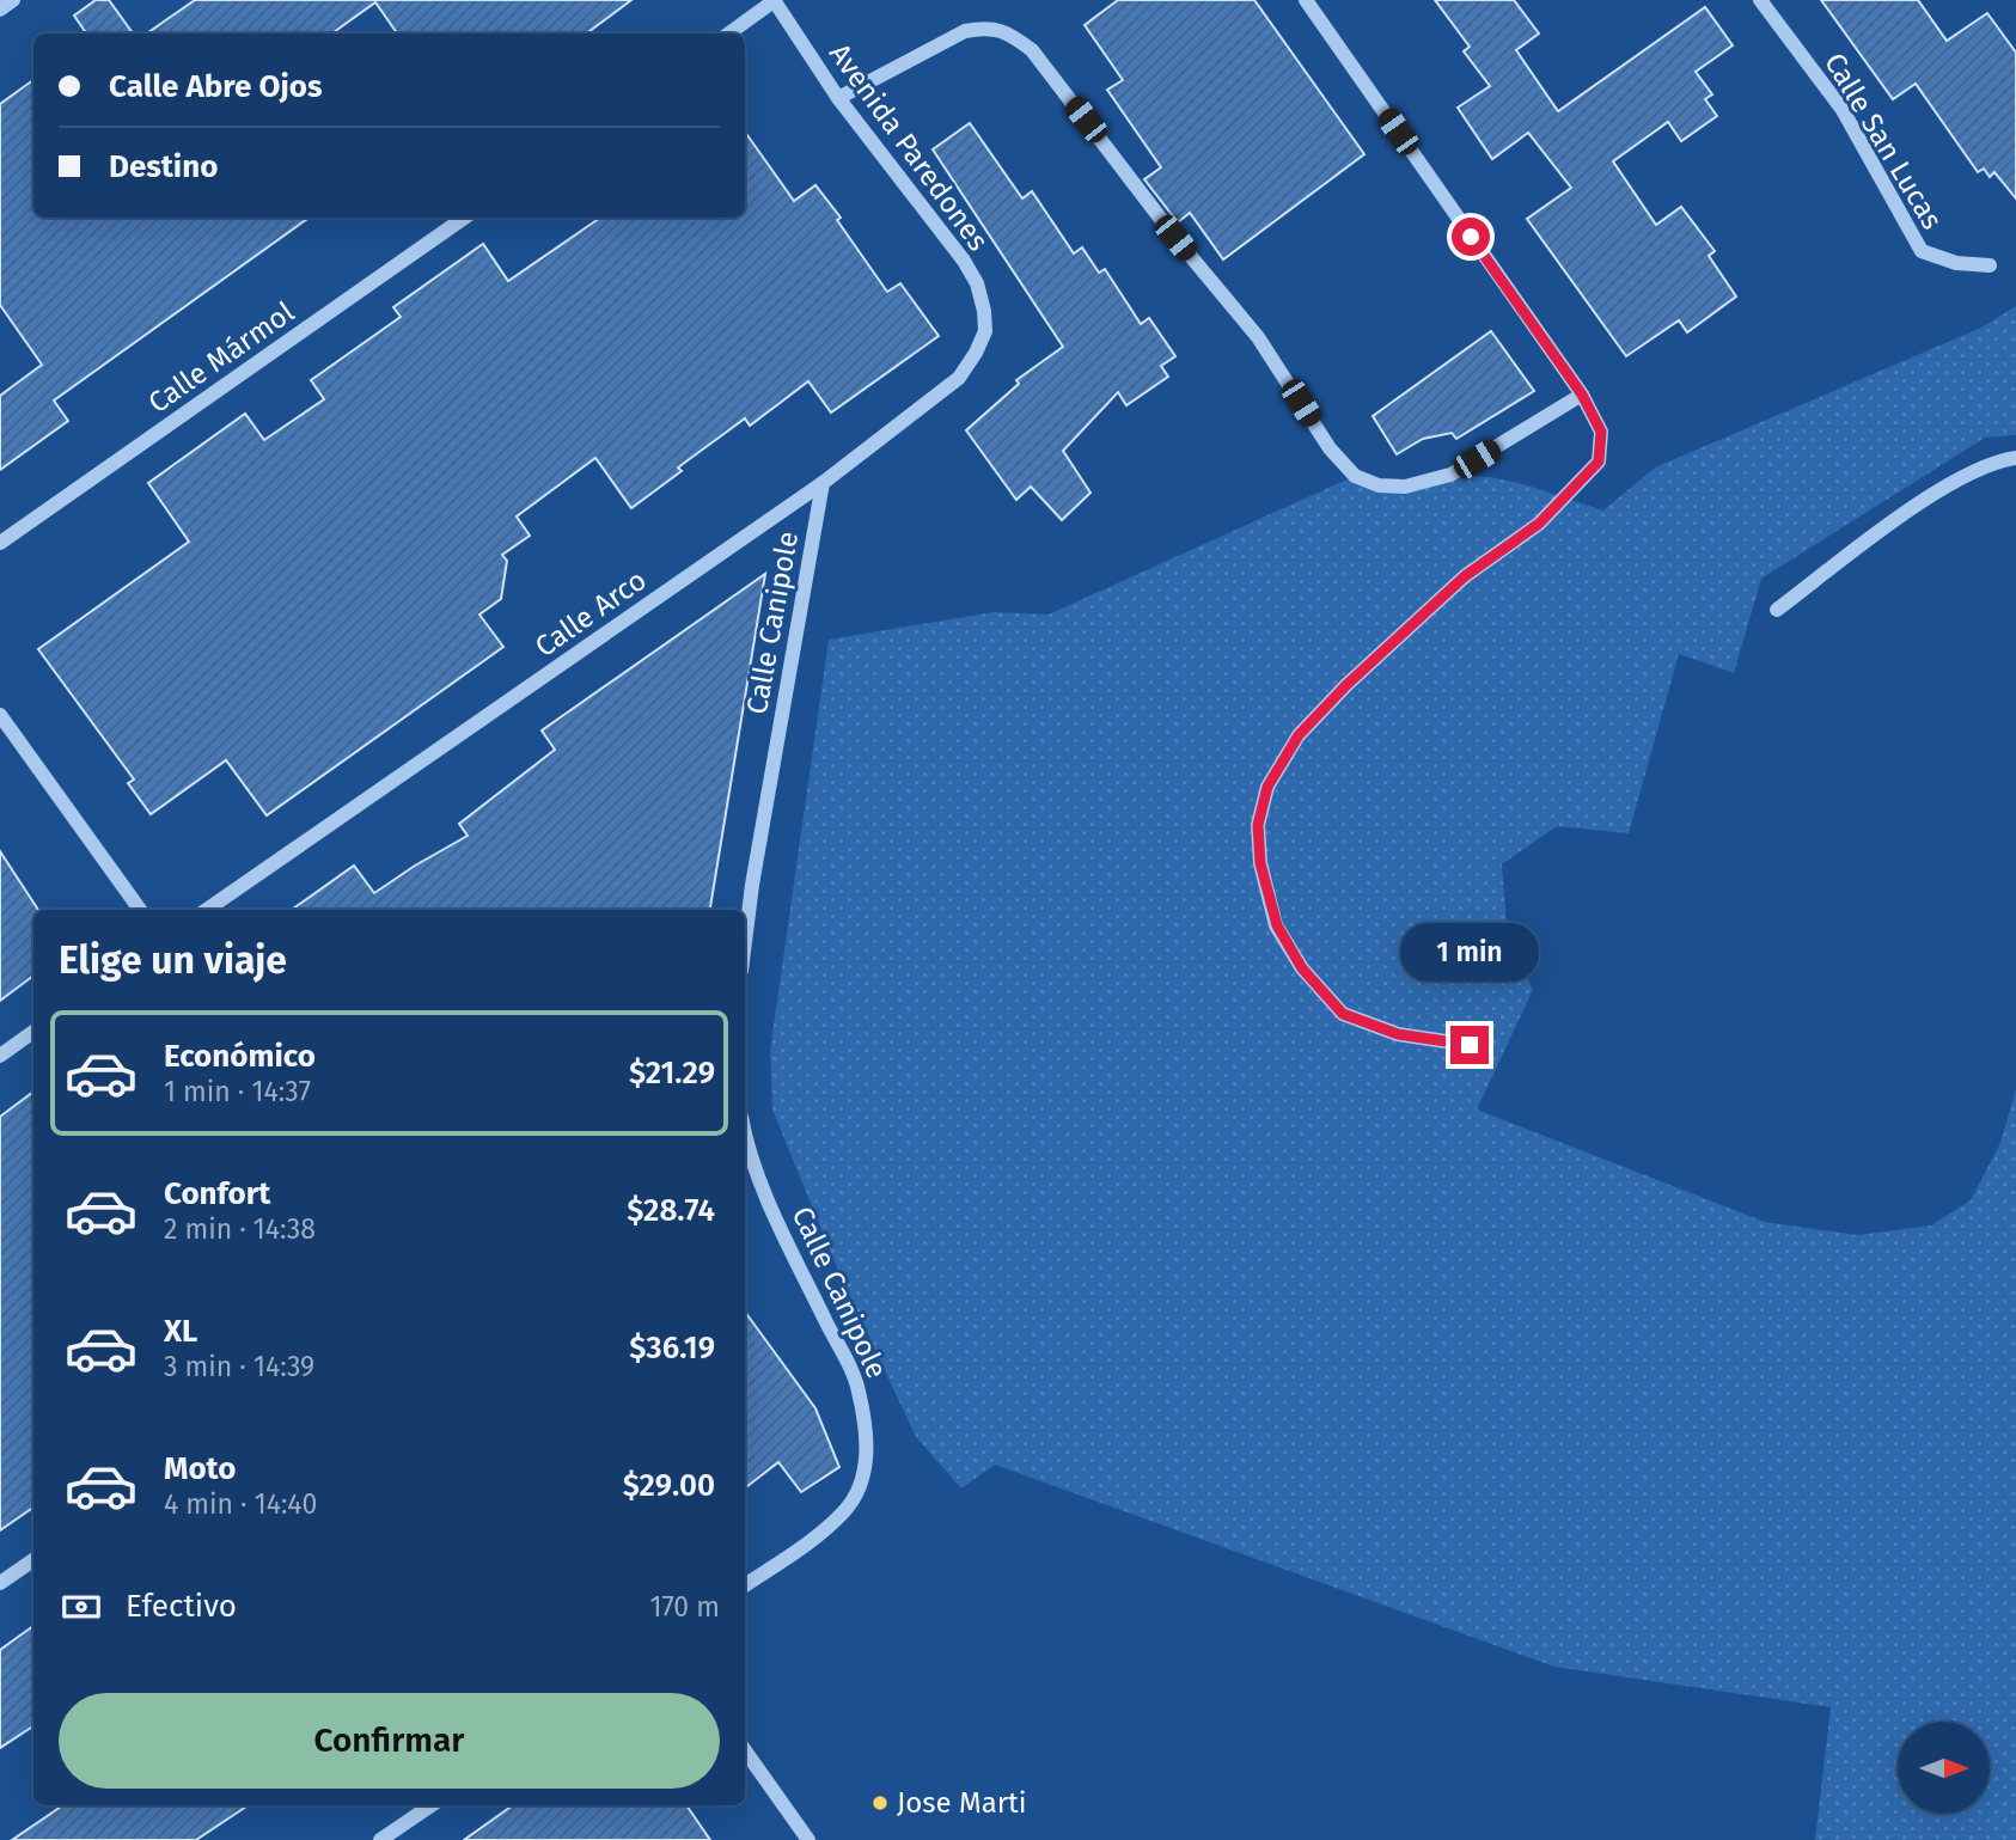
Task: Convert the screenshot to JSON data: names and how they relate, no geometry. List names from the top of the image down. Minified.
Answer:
{"streets":{"street":["Calle San Lucas","Avenida Paredones","Calle Mármol","Calle Arco","Calle Canipole"]},"crossings":[["Avenida Paredones","Calle Arco"],["Calle Arco","Calle Canipole"]],"places":["Jose Marti"],"north":"right","page":{"banner":["Calle Abre Ojos","Destino"],"heading":"Elige un viaje","bubble":"1 min","list":[{"name":"Económico","note":"1 min · 14:37","value":"$21.29"},{"name":"Confort","note":"2 min · 14:38","value":"$28.74"},{"name":"XL","note":"3 min · 14:39","value":"$36.19"},{"name":"Moto","note":"4 min · 14:40","value":"$29.00"}],"pay":["Efectivo","170 m"],"buttons":"Confirmar"}}
